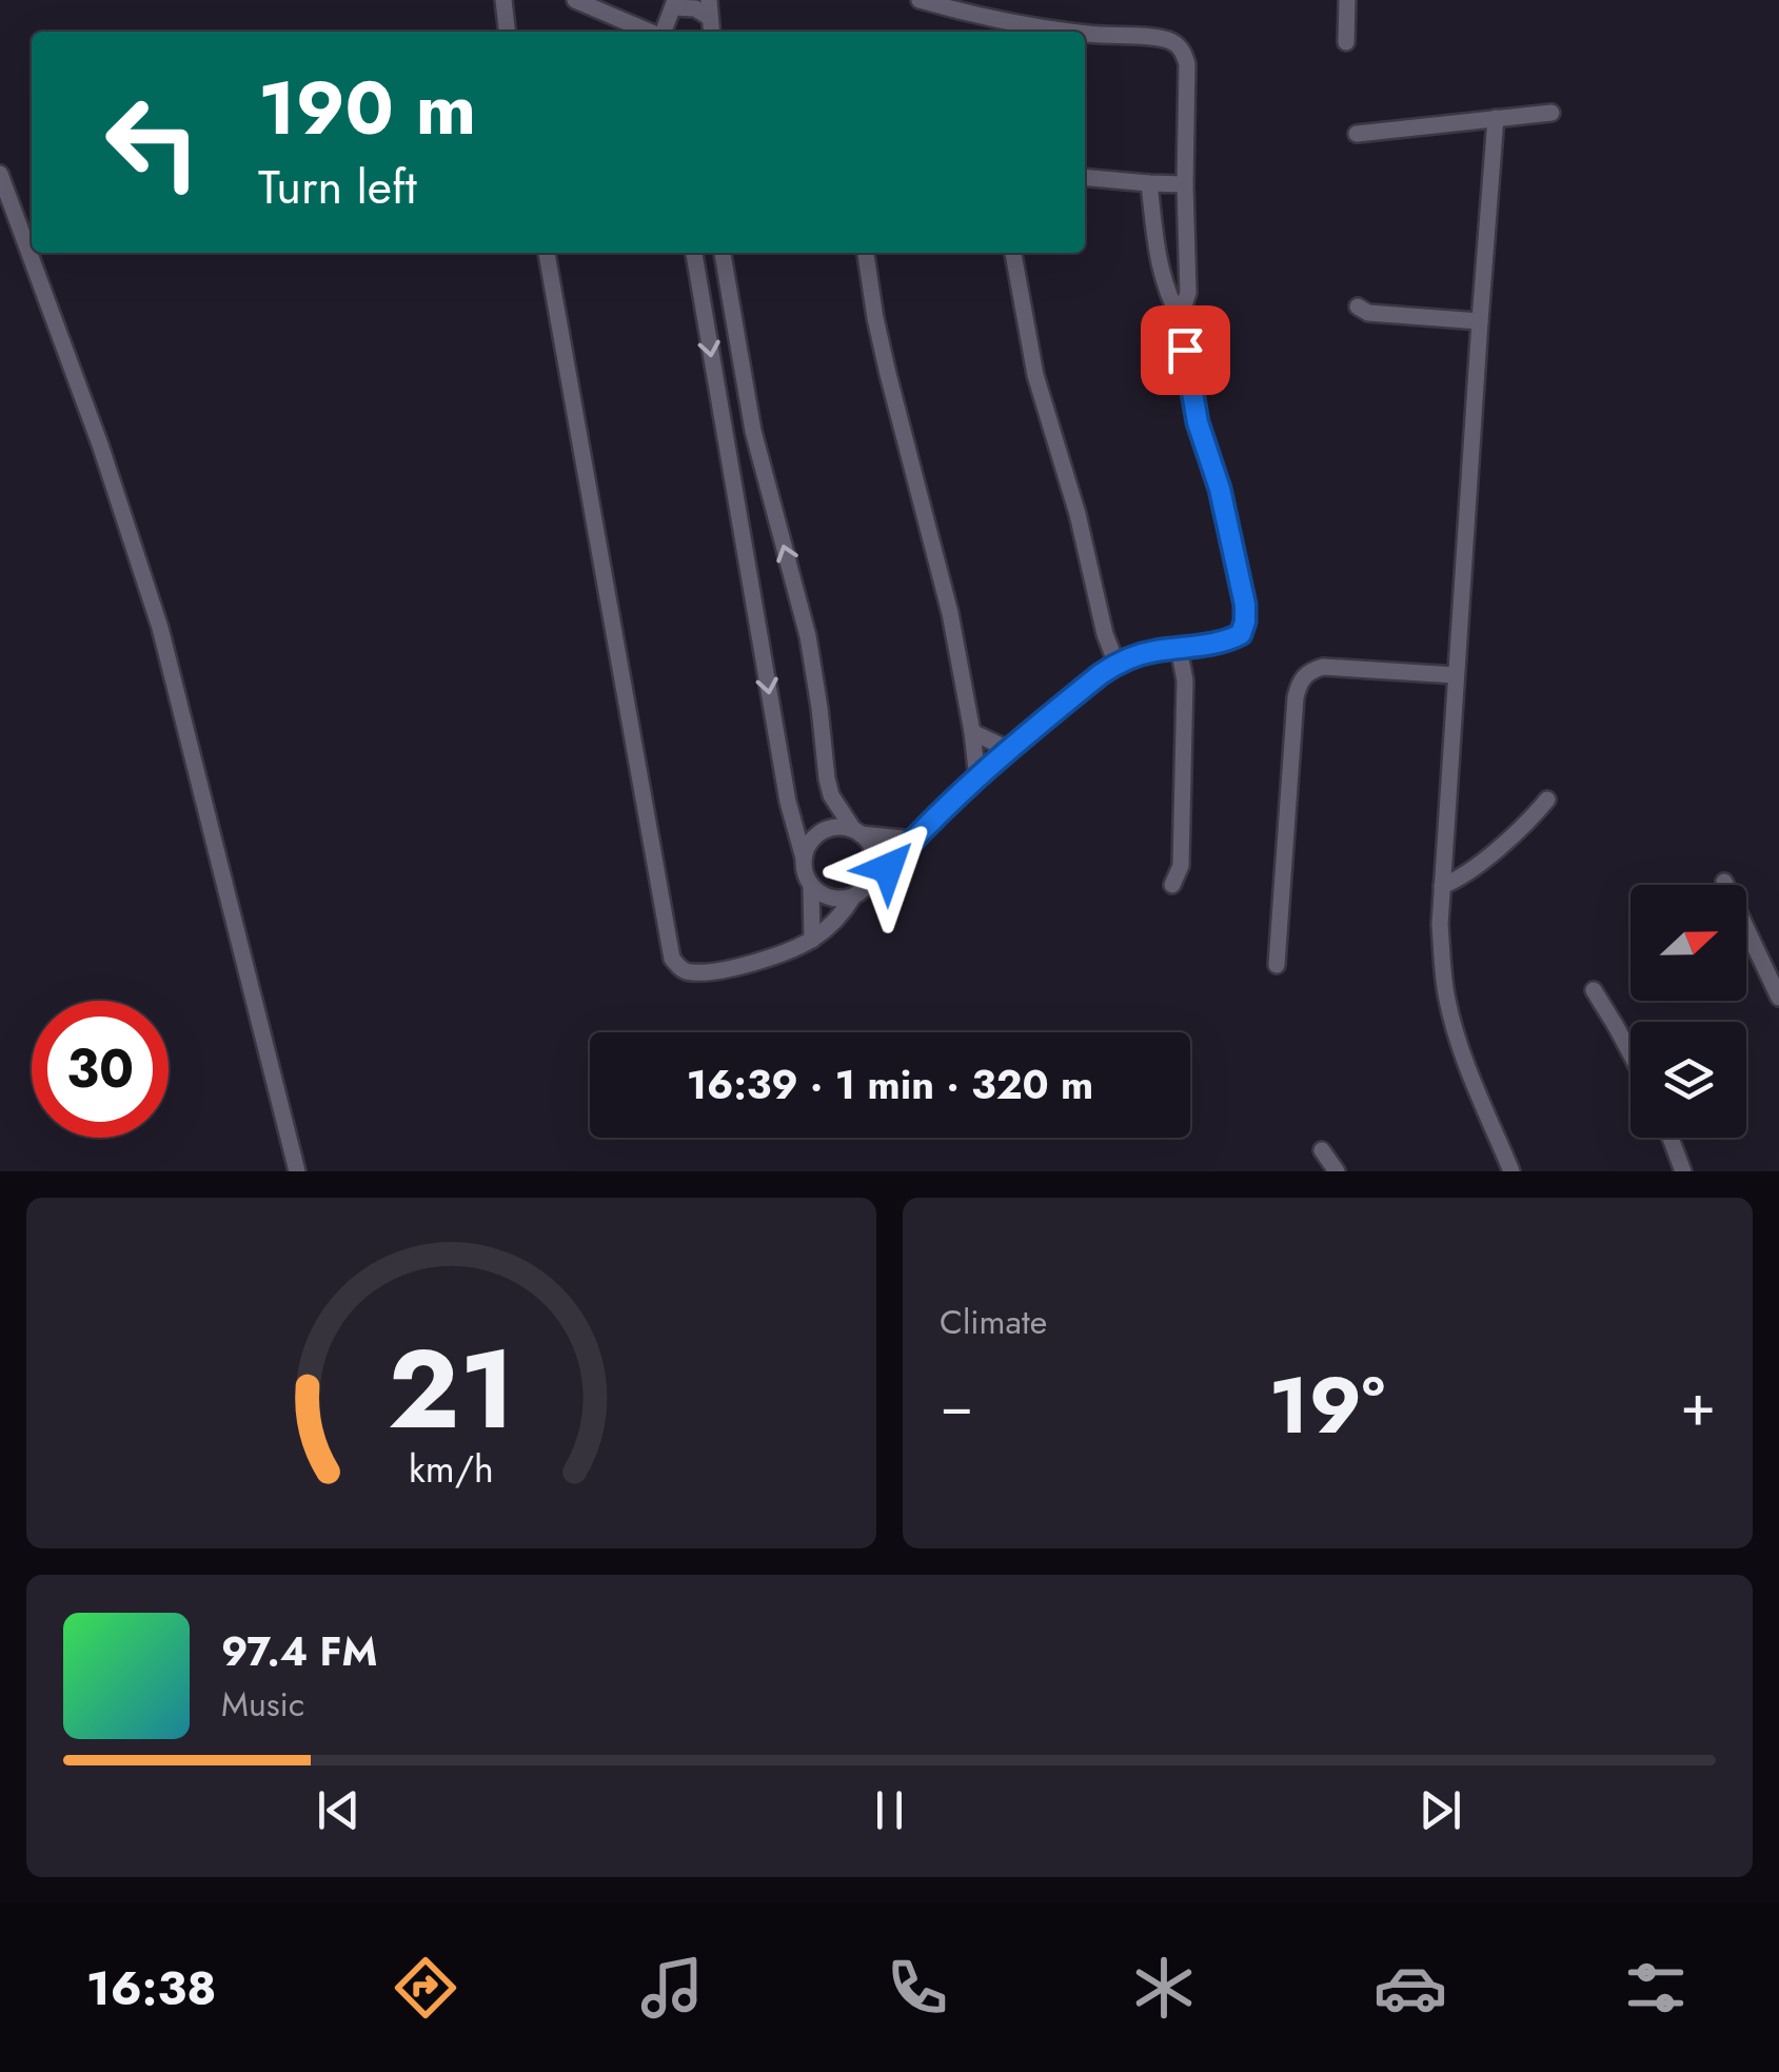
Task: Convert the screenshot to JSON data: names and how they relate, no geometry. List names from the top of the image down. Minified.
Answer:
{"north":"right","page":{"turn":["190 m","Turn left"],"limit":"30","trip":"16:39 · 1 min · 320 m","tile":"Climate","heat":["−","19°","+"],"song":["97.4 FM","Music"],"tabs":"16:38","gauge":["21","km/h"]}}
